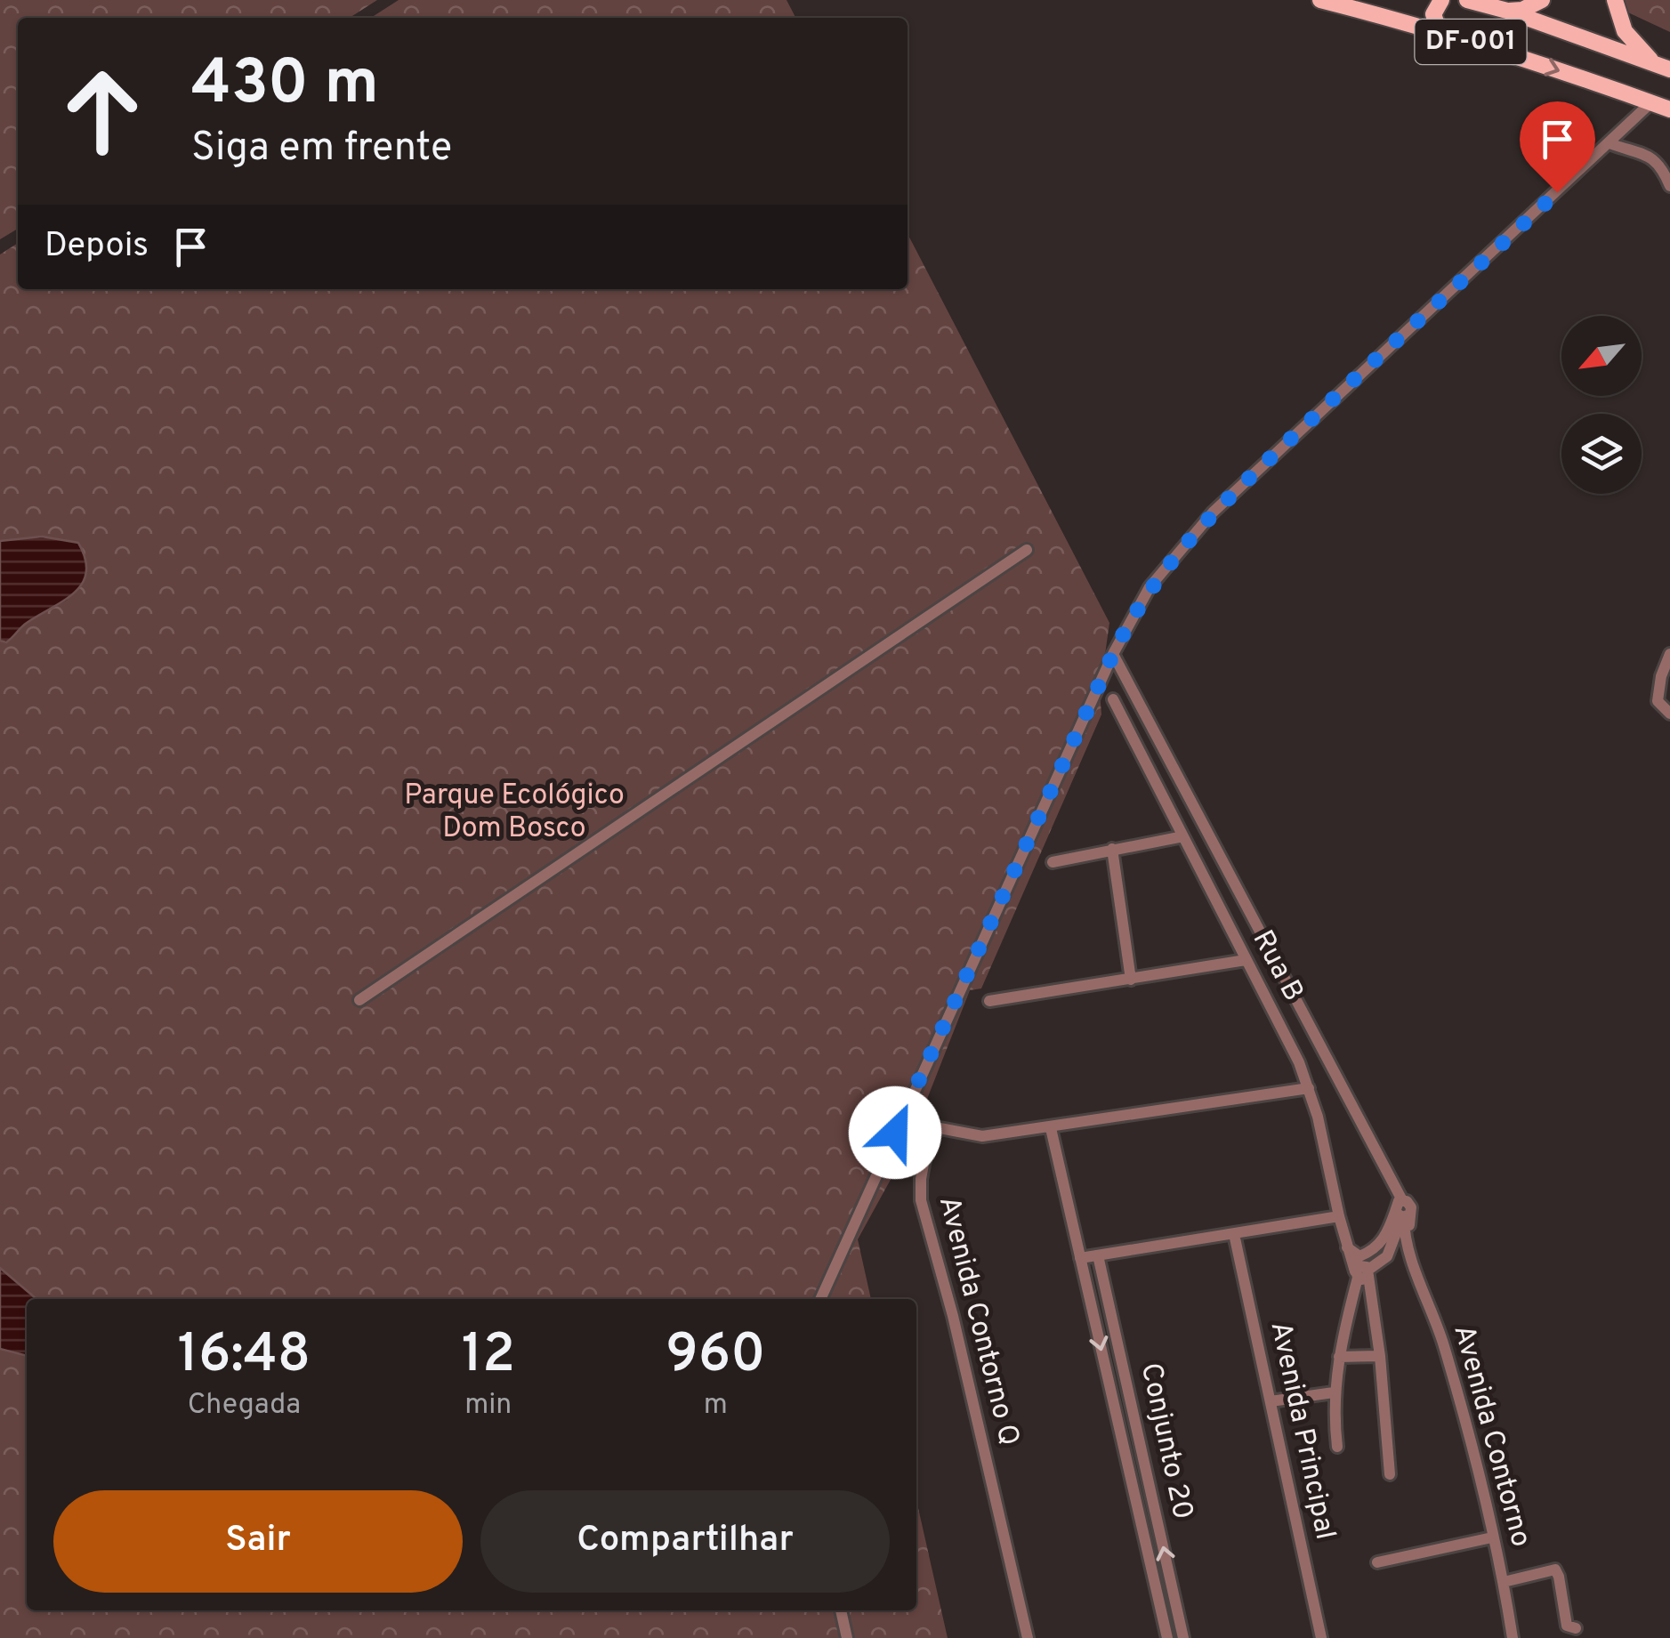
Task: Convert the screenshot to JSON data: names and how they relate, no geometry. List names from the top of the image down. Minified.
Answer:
{"streets":{"main road":["DF-001"],"street":["Rua B","Avenida Contorno Q","Avenida Principal","Avenida Contorno","Conjunto 20"]},"crossings":[["Rua B","Avenida Contorno Q"],["Avenida Contorno Q","Conjunto 20"]],"parks":["Parque Ecológico Dom Bosco"],"north":"bottom left","page":{"turn":["430 m","Siga em frente"],"then":"Depois","eta":["16:48","Chegada","12","min","960","m"],"buttons":["Sair","Compartilhar"]}}
